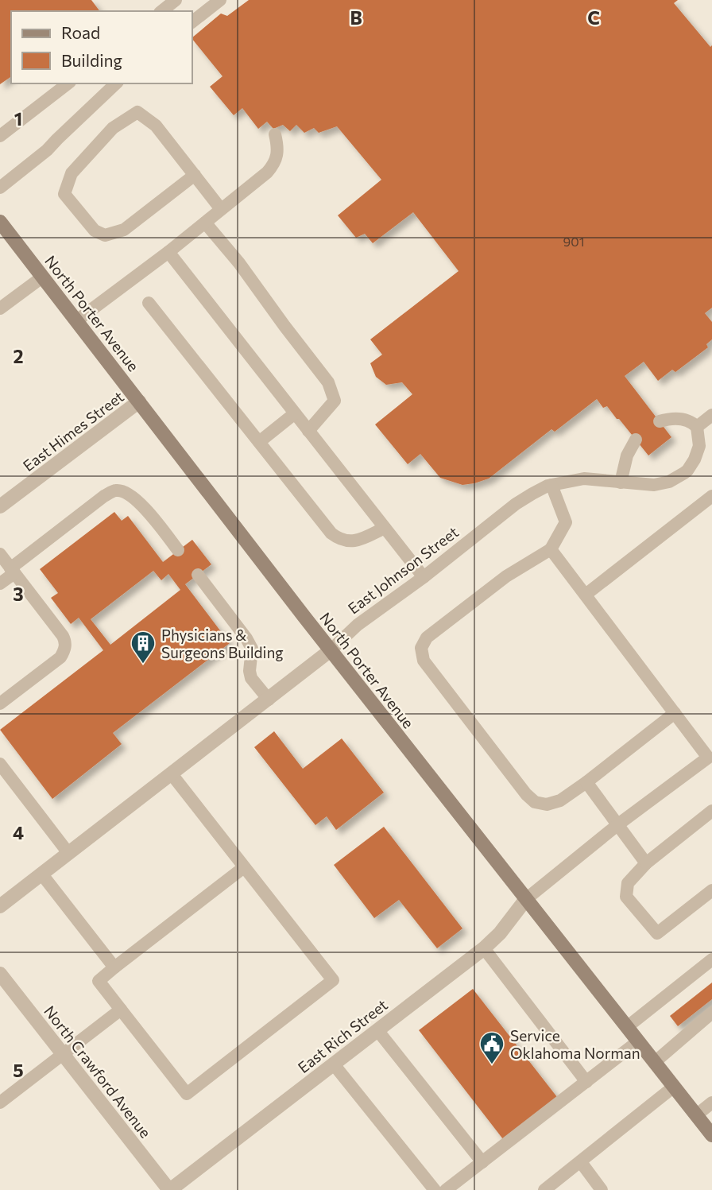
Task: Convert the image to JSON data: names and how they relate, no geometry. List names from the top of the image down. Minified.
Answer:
{"streets":{"main road":["North Porter Avenue"],"street":["East Himes Street","East Johnson Street","East Rich Street","North Crawford Avenue"]},"crossings":[["North Porter Avenue","East Himes Street"],["North Porter Avenue","East Johnson Street"],["North Porter Avenue","East Rich Street"],["East Rich Street","North Crawford Avenue"]],"places":{"building":["Physicians & Surgeons Building"],"public building":["Service Oklahoma Norman"]},"house_numbers":["901"],"legend":["Road","Building"],"grid":{"columns":["B","C"],"rows":["1","2","3","4","5"]}}
